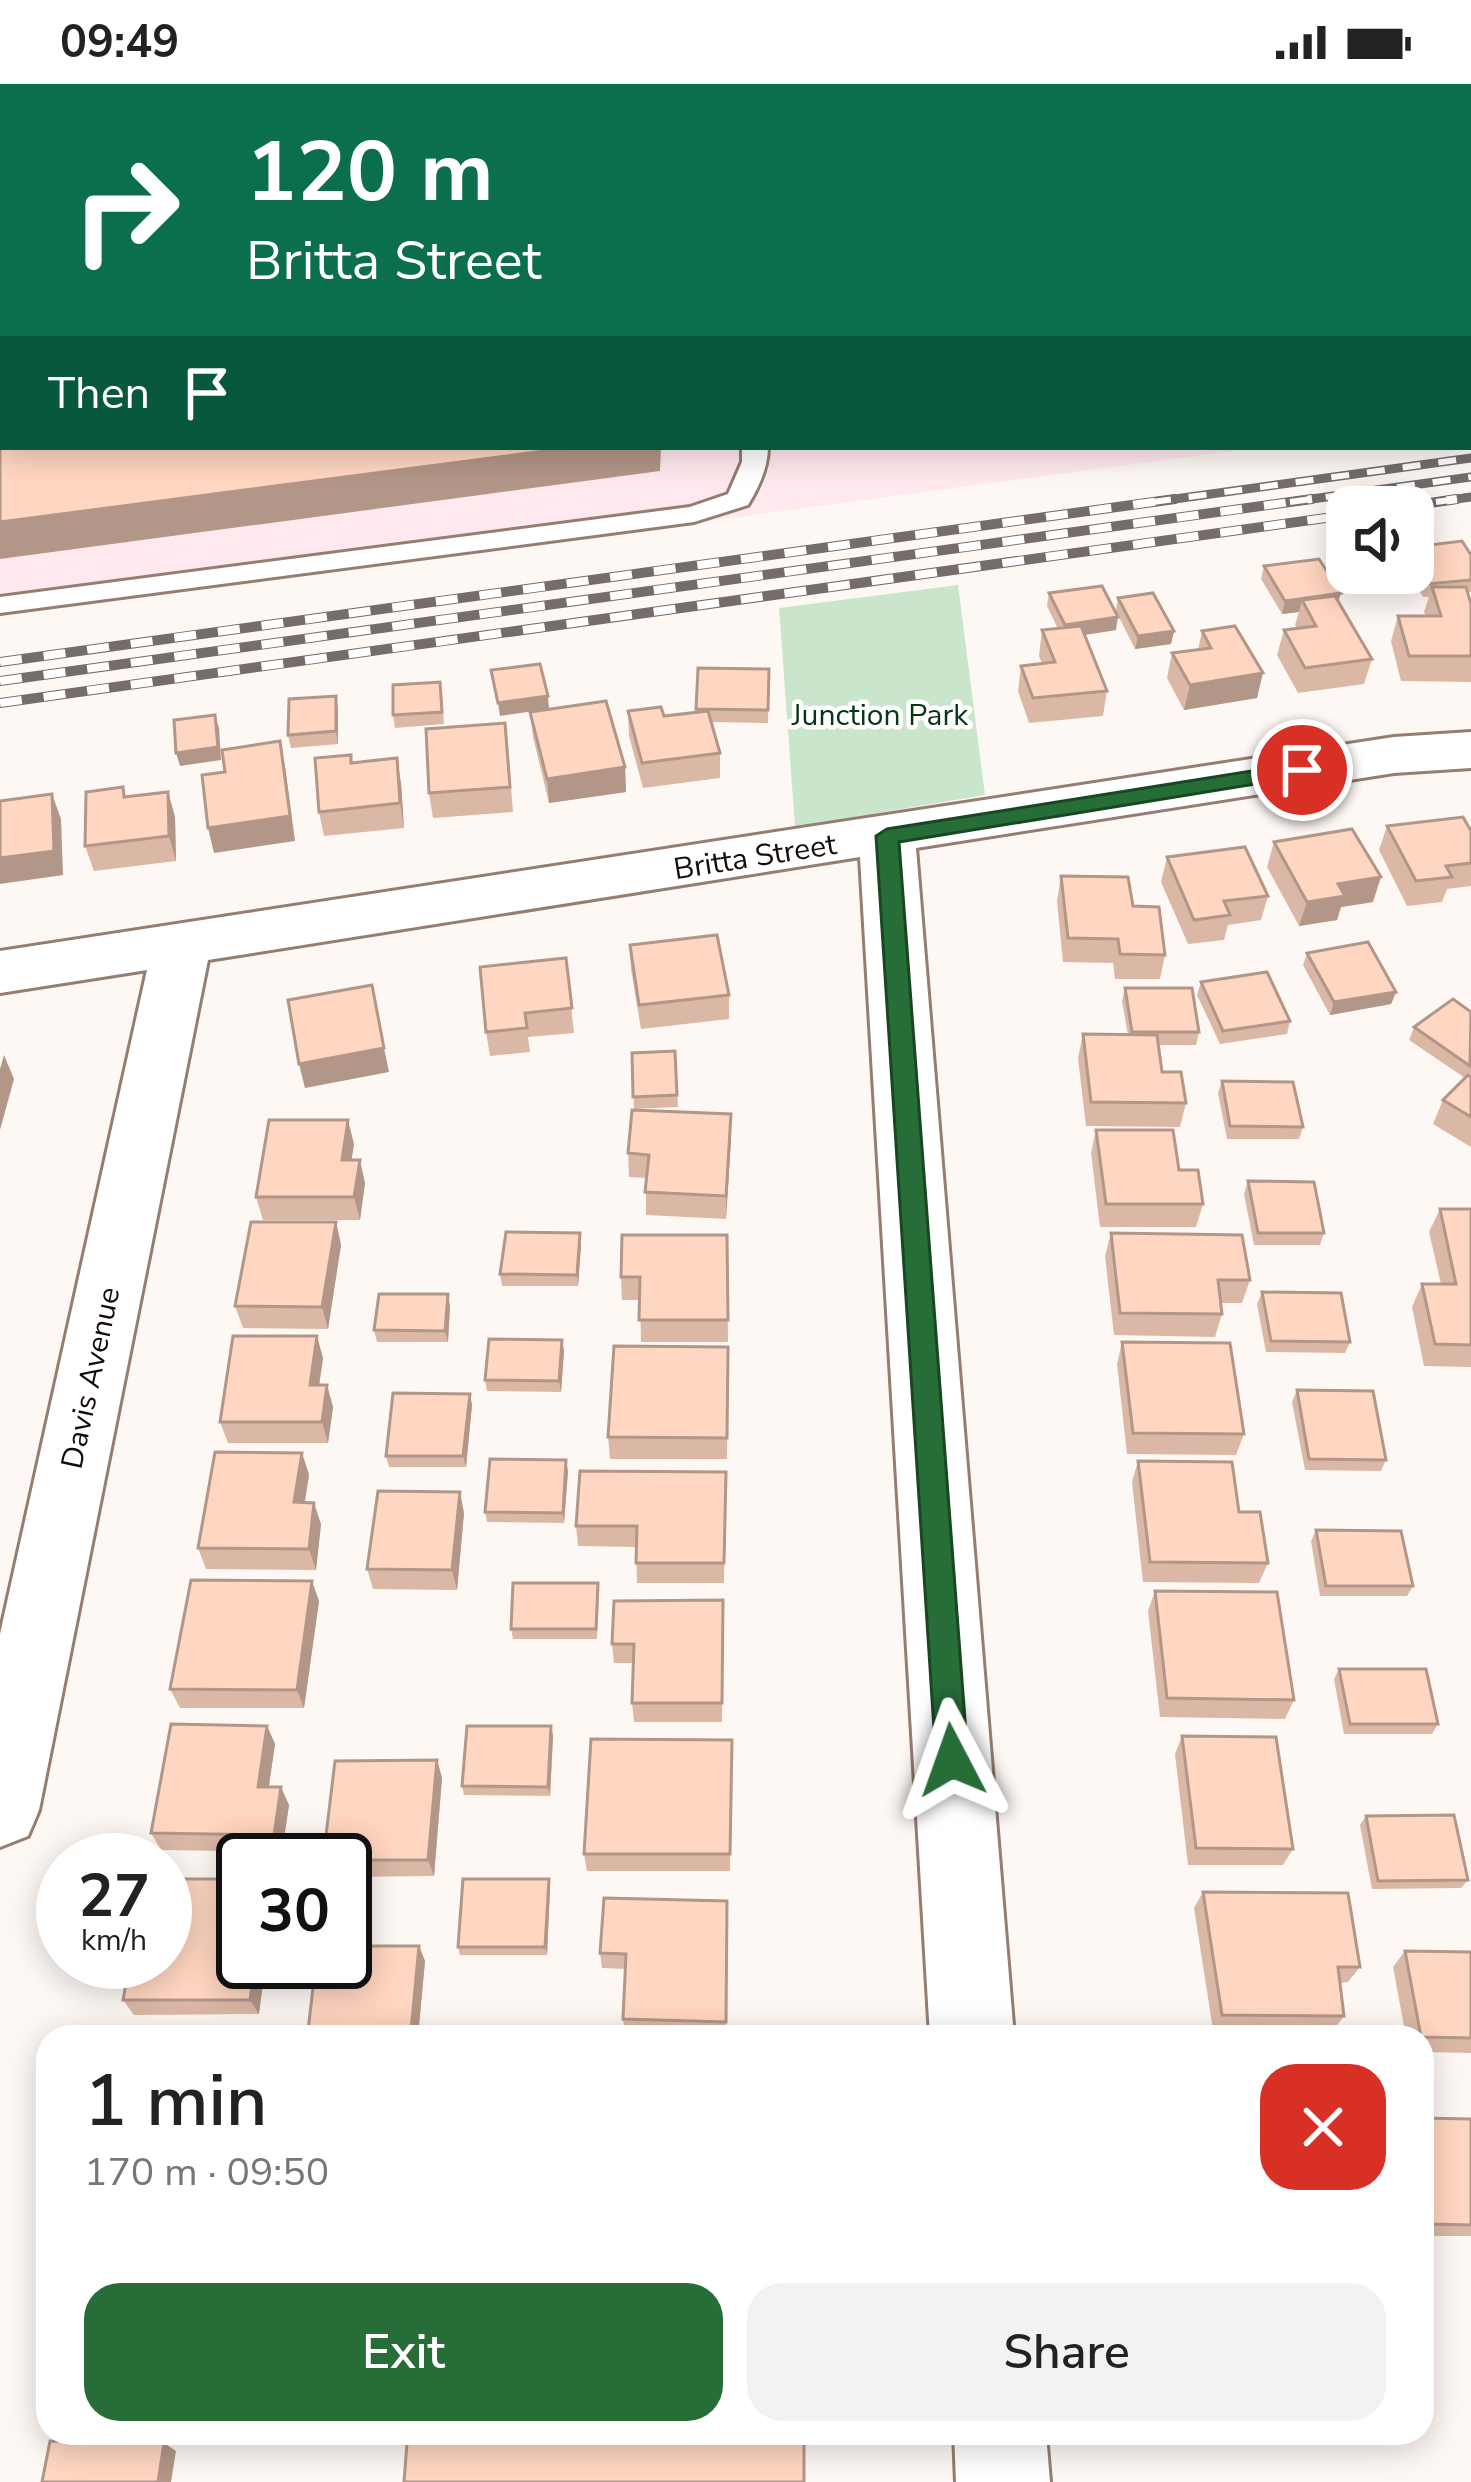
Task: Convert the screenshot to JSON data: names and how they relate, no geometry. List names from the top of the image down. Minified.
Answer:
{"streets":{"street":["Britta Street","Davis Avenue"]},"crossings":[["Britta Street","Davis Avenue"]],"parks":["Junction Park"],"page":{"status":"09:49","turn":["120 m","Britta Street"],"then":"Then","speed":"27 km/h","limit":"30","heading":["1 min","170 m · 09:50"],"buttons":["Exit","Share"]}}
